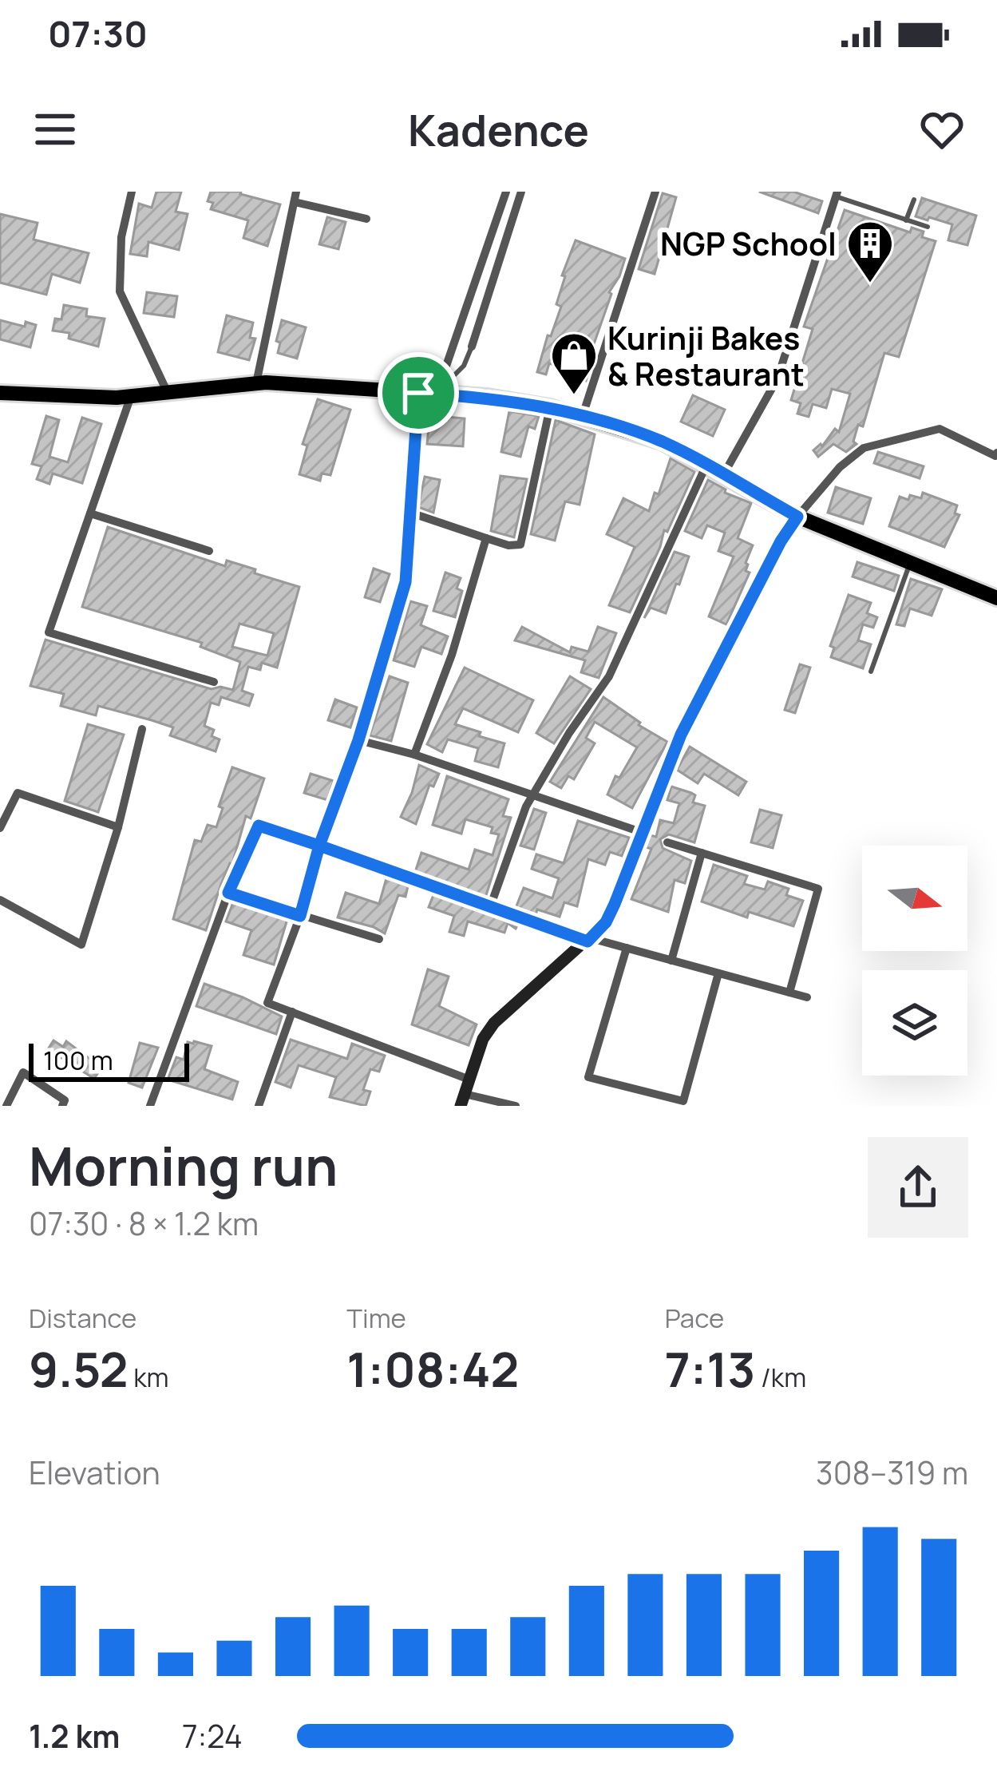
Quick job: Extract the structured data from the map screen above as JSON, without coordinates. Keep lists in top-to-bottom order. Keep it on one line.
{"places":{"building":["NGP School"],"shop":["Kurinji Bakes & Restaurant"]},"scale_bar":"100 m","north":"right","page":{"status":"07:30","header":"Kadence","scale":"100 m","heading":["Morning run","07:30 · 8 × 1.2 km"],"stats":[["Distance","9.52 km"],["Time","1:08:42"],["Pace","7:13 /km"]],"chart":["Elevation","308–319 m"],"list":[{"name":"1.2 km","note":"7:24"}]}}
